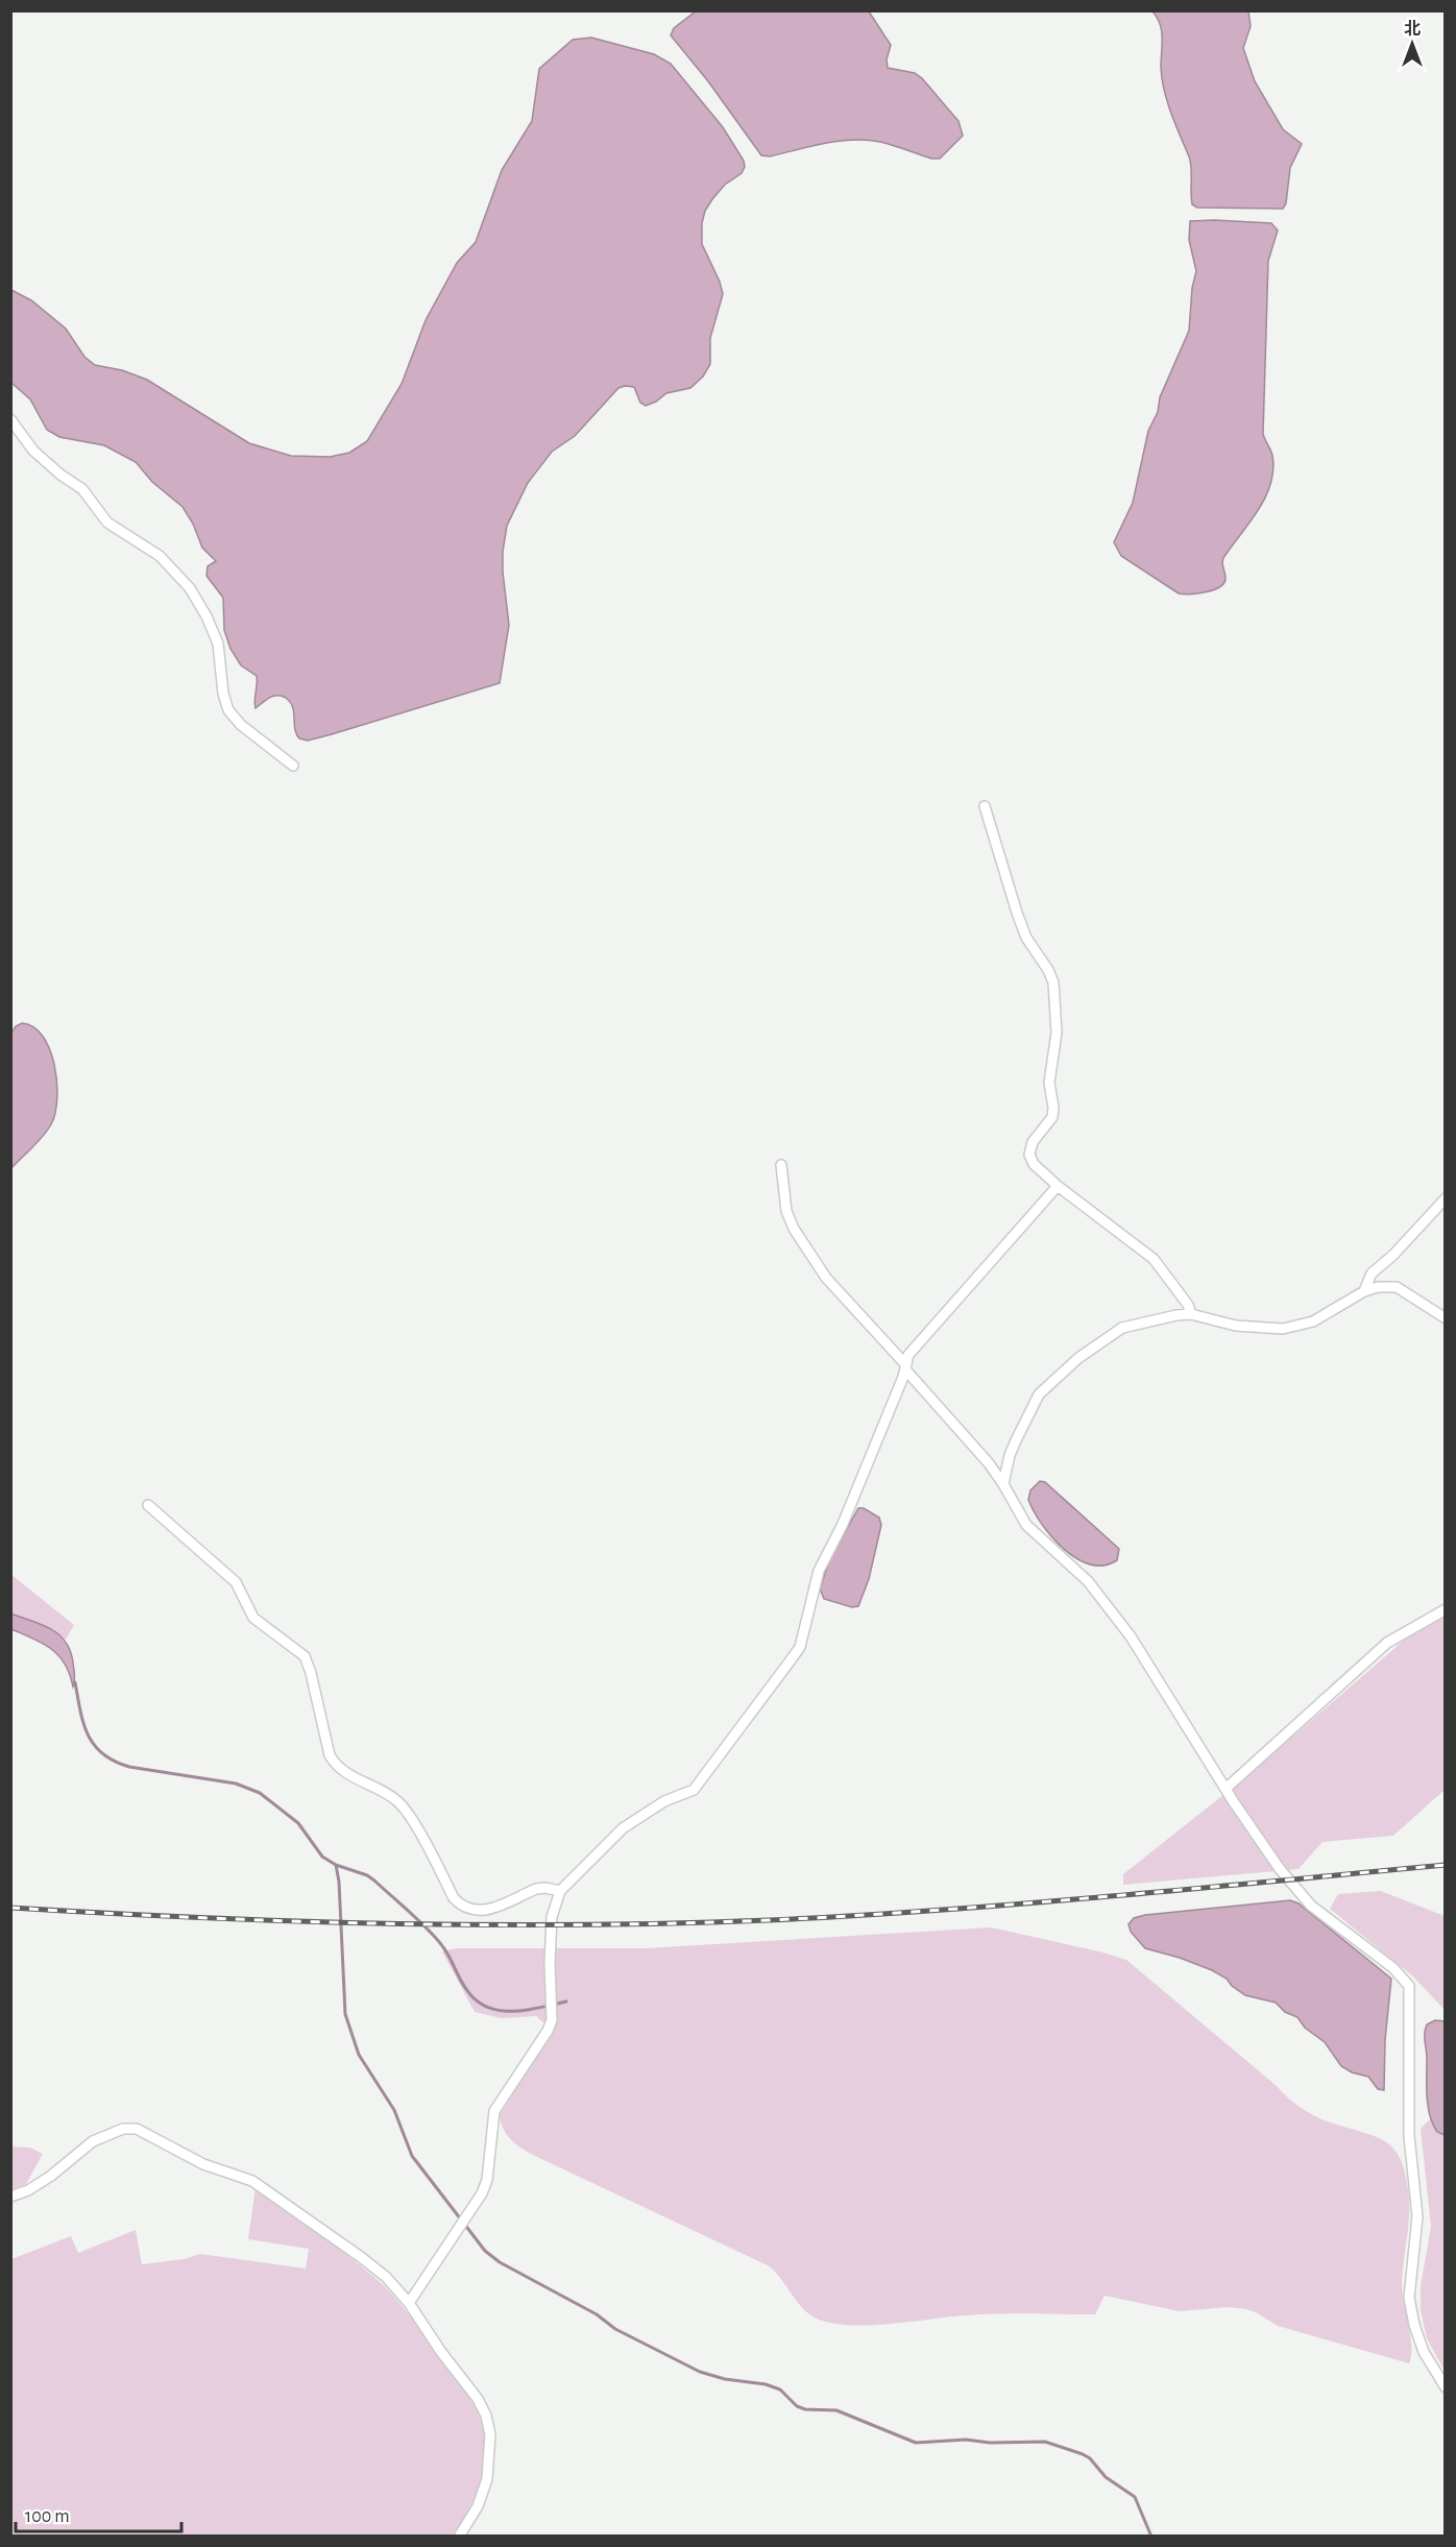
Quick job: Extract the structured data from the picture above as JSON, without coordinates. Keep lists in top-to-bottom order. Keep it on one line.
{"scale_bar":"100 m","north":"top"}
